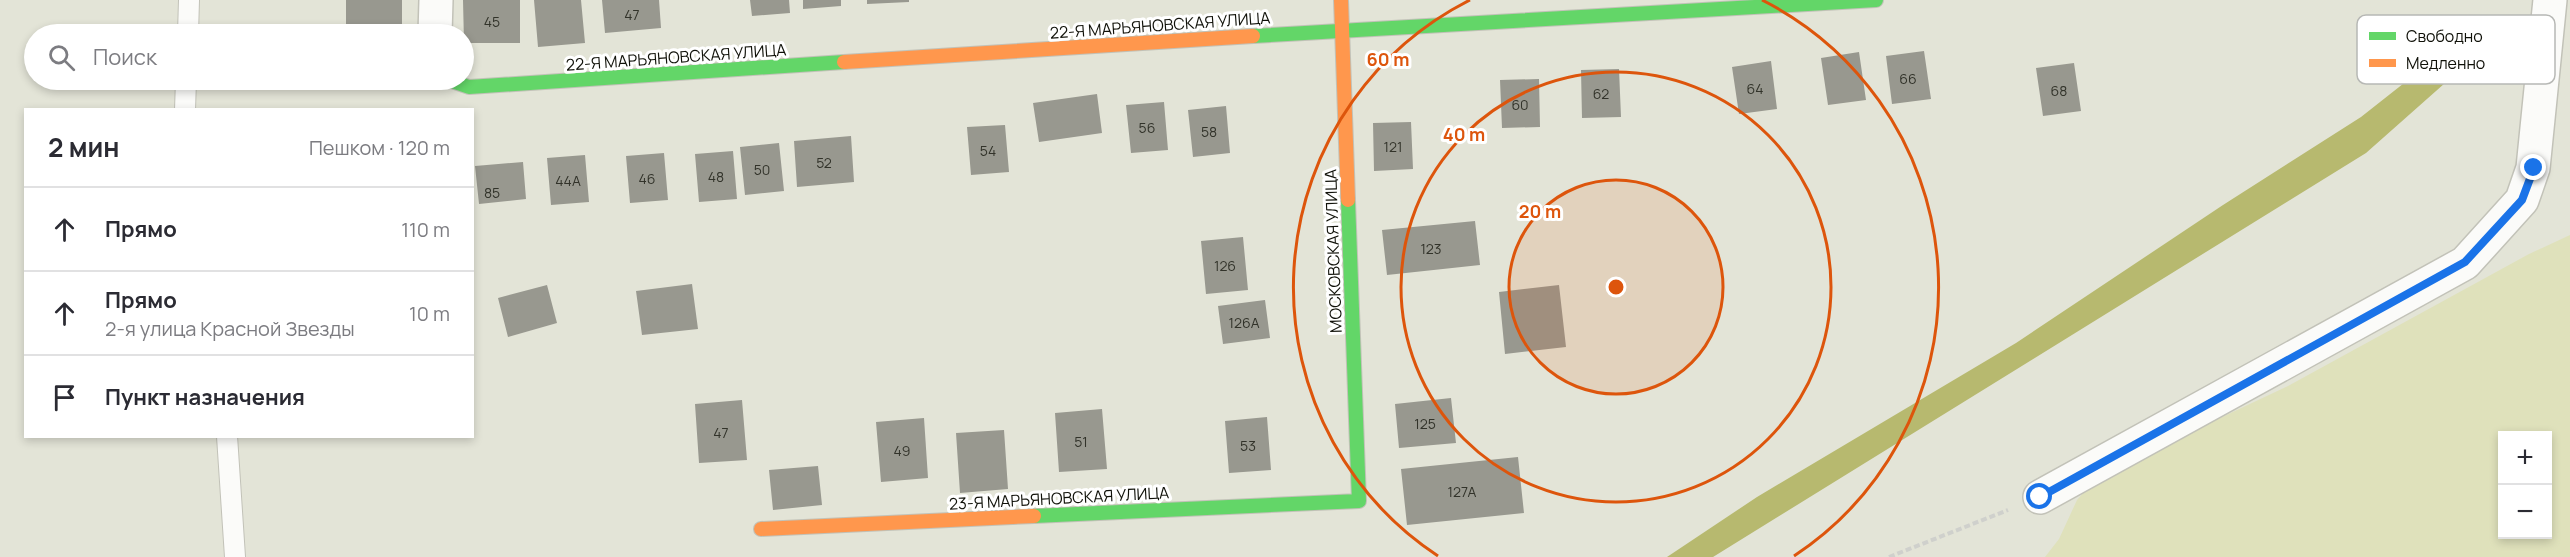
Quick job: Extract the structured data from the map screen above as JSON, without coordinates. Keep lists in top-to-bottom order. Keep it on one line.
{"streets":{"street":["22-Я МАРЬЯНОВСКАЯ УЛИЦА","МОСКОВСКАЯ УЛИЦА","23-Я МАРЬЯНОВСКАЯ УЛИЦА"]},"crossings":[["22-Я МАРЬЯНОВСКАЯ УЛИЦА","МОСКОВСКАЯ УЛИЦА"],["МОСКОВСКАЯ УЛИЦА","23-Я МАРЬЯНОВСКАЯ УЛИЦА"]],"house_numbers":["47","45","66","64","68","62","60","56","58","121","54","52","50","48","46","44А","85","123","126","126А","125","47","51","53","49","127А"],"legend":["Свободно","Медленно"],"page":{"search":"Поиск","heading":["2 мин","Пешком · 120 m"],"list":[["Прямо","110 m"],["Прямо","2-я улица Красной Звезды","10 m"],"Пункт назначения"],"map_buttons":["+","−"]},"rings":["60 m","40 m","20 m"]}
